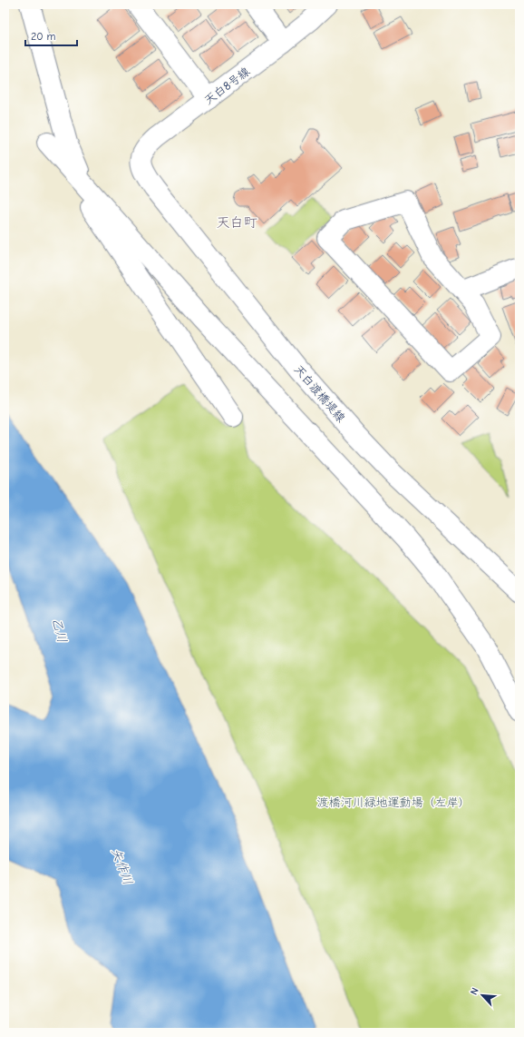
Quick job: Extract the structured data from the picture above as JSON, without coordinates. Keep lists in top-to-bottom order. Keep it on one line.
{"streets":{"street":["天白8号線","天白渡橋堤線"]},"crossings":[["天白8号線","天白渡橋堤線"]],"districts":["天白町"],"water":["乙川","矢作川"],"parks":["渡橋河川緑地運動場（左岸）"],"scale_bar":"20 m","north":"top left"}
